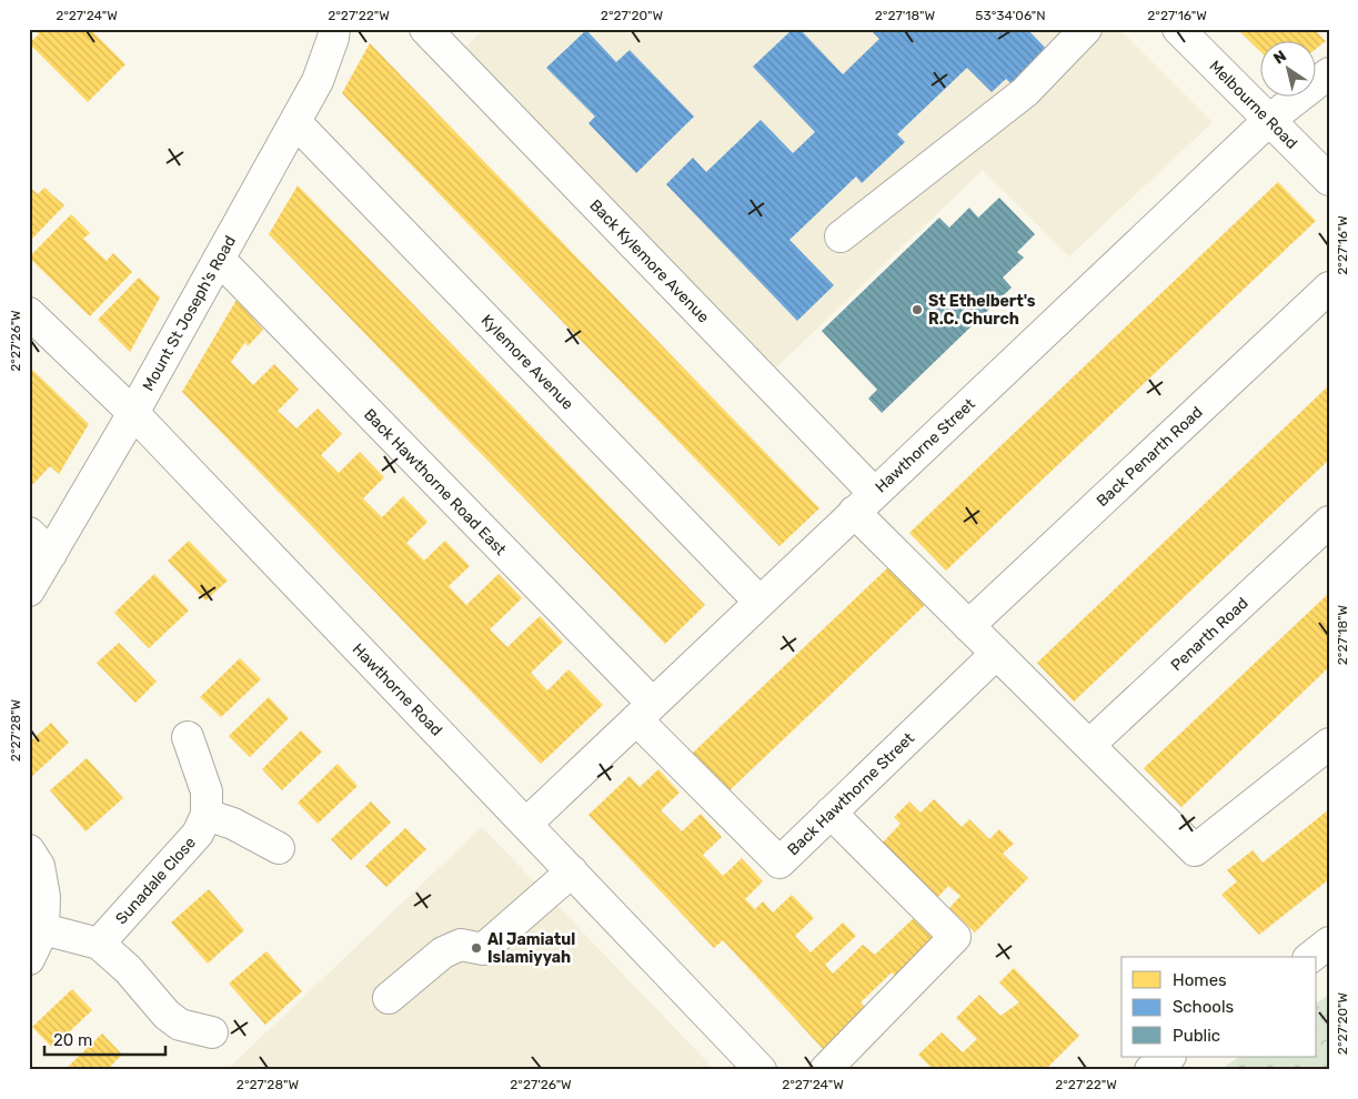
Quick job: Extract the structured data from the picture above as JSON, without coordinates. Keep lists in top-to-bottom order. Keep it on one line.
{"streets":{"street":["Melbourne Road","Back Kylemore Avenue","Mount St Joseph's Road","Kylemore Avenue","Hawthorne Street","Back Penarth Road","Back Hawthorne Road East","Penarth Road","Hawthorne Road","Back Hawthorne Street","Sunadale Close"]},"crossings":[["Melbourne Road","Hawthorne Street"],["Back Kylemore Avenue","Hawthorne Street"],["Back Kylemore Avenue","Back Penarth Road"],["Back Kylemore Avenue","Penarth Road"],["Back Kylemore Avenue","Back Hawthorne Street"],["Mount St Joseph's Road","Kylemore Avenue"],["Mount St Joseph's Road","Back Hawthorne Road East"],["Mount St Joseph's Road","Hawthorne Road"],["Kylemore Avenue","Hawthorne Street"],["Hawthorne Street","Back Hawthorne Road East"],["Hawthorne Street","Hawthorne Road"],["Hawthorne Street","Back Hawthorne Street"],["Back Hawthorne Road East","Back Hawthorne Street"]],"places":["St Ethelbert's R.C. Church","Al Jamiatul Islamiyyah"],"legend":["Homes","Schools","Public"],"scale_bar":"20 m","north":"top left","coordinates":["2°27'24\"W","2°27'22\"W","2°27'20\"W","2°27'18\"W","53°34'06\"N","2°27'16\"W","2°27'26\"W","2°27'28\"W"]}
